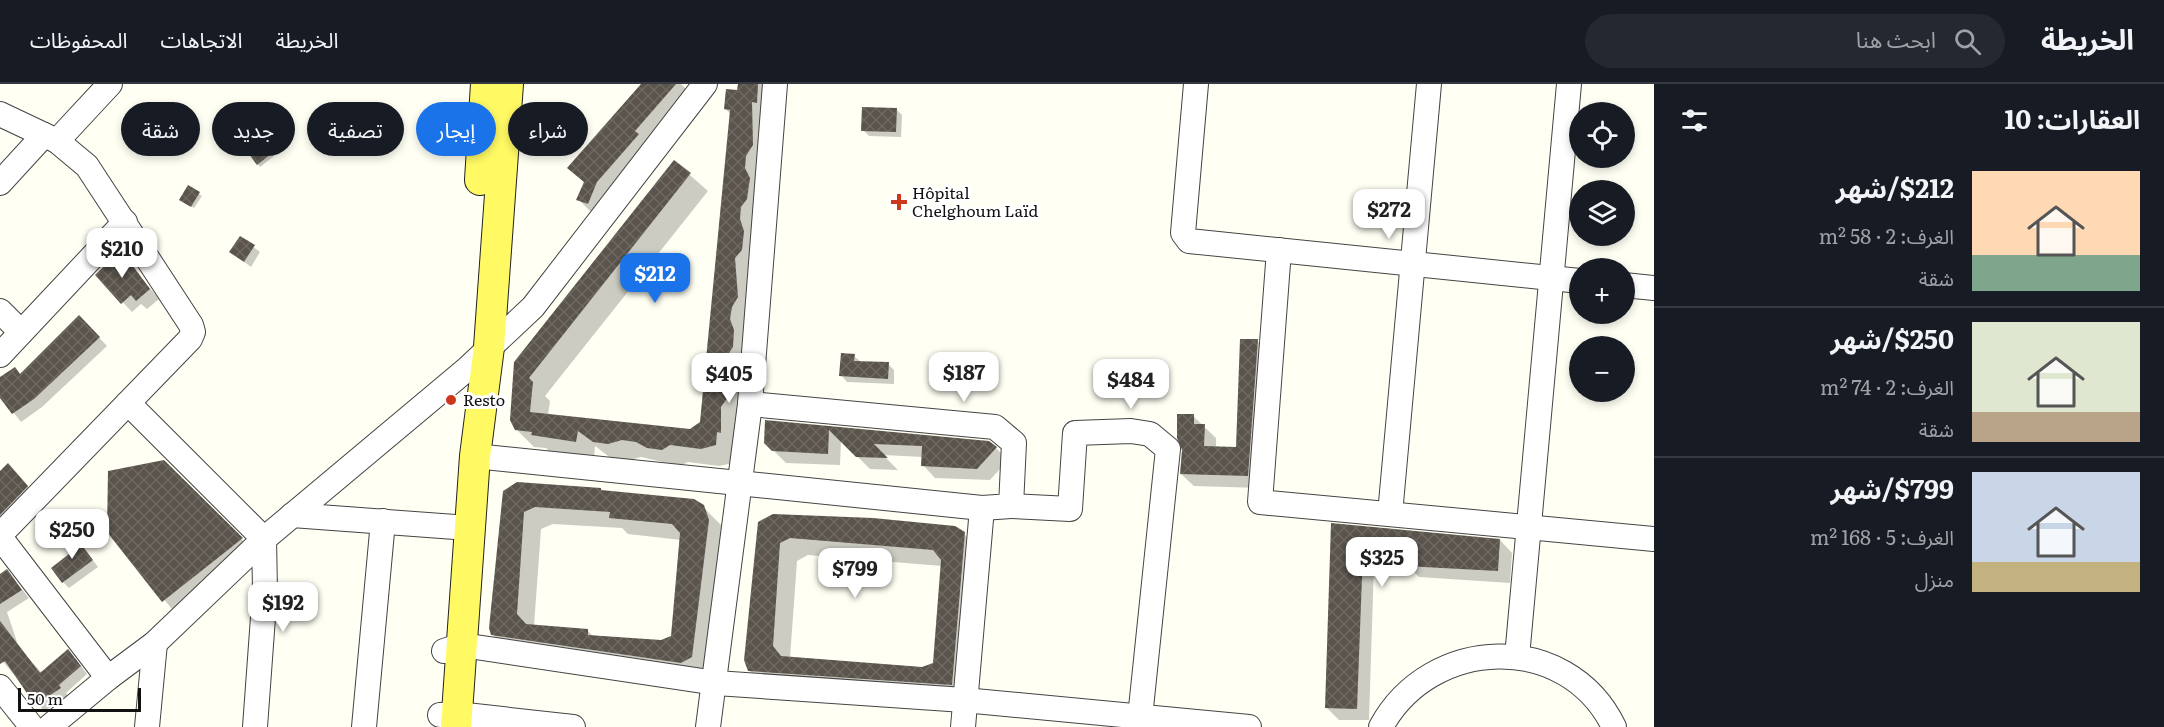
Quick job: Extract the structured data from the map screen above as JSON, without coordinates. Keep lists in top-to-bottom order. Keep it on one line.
{"places":{"health":["Hôpital Chelghoum Laïd"],"other":["Resto"]},"scale_bar":"50 m","page":{"header":"الخريطة","search":"ابحث هنا","nav":["الخريطة","الاتجاهات","المحفوظات"],"heading":"العقارات: 10","map_buttons":["+","−"],"chip":["شراء","إيجار","تصفية","جديد","شقة"],"list":[{"name":"$212/شهر","note":"الغرف: 2 · 58 m² · شقة"},{"name":"$250/شهر","note":"الغرف: 2 · 74 m² · شقة"},{"name":"$799/شهر","note":"الغرف: 5 · 168 m² · منزل"}],"price":["$272","$210","$212","$187","$405","$484","$250","$325","$799","$192"],"scale":"50 m"}}
